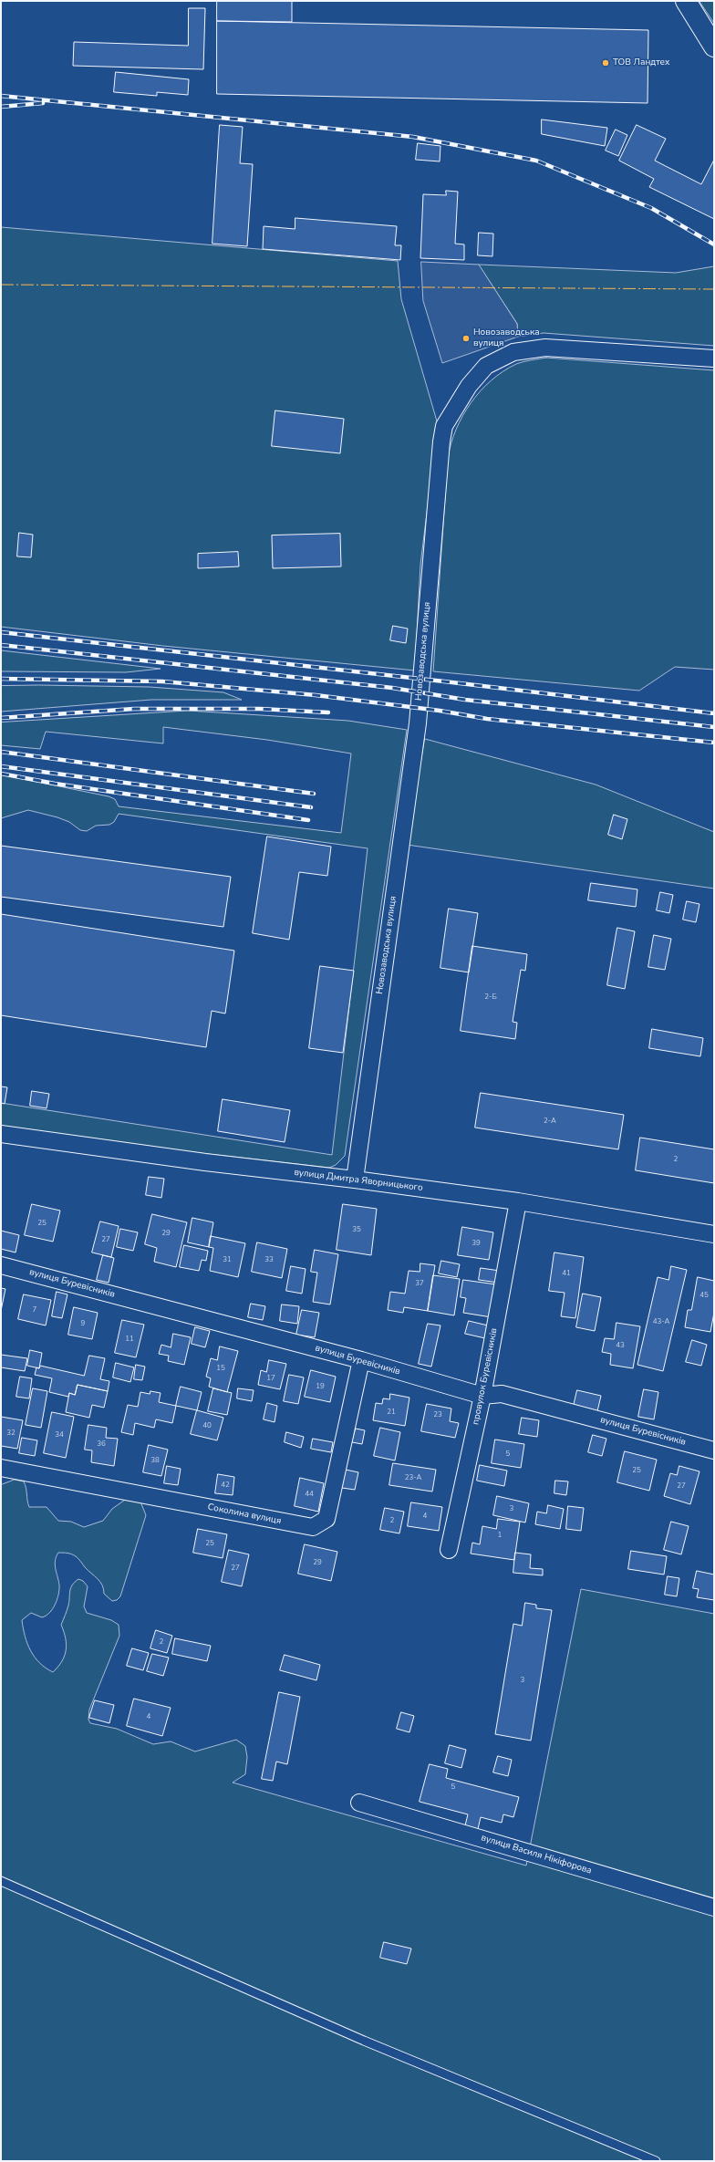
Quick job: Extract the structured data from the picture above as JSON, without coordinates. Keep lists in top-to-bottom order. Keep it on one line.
{"streets":{"street":["Новозаводська вулиця","вулиця Дмитра Яворницького","вулиця Буревісників","провулок Буревісників","Соколина вулиця","вулиця Василя Нікіфорова"]},"crossings":[["Новозаводська вулиця","вулиця Дмитра Яворницького"],["вулиця Дмитра Яворницького","провулок Буревісників"],["вулиця Буревісників","провулок Буревісників"],["вулиця Буревісників","Соколина вулиця"]],"places":["ТОВ Ландтех","Новозаводська вулиця"],"house_numbers":["2-Б","2-А","2","25","35","29","27","39","31","33","41","37","45","7","43-А","9","11","43","15","17","19","21","23","40","32","34","36","5","38","25","23-А","42","27","44","3","4","2","1","25","29","27","2","3","4","5"]}
